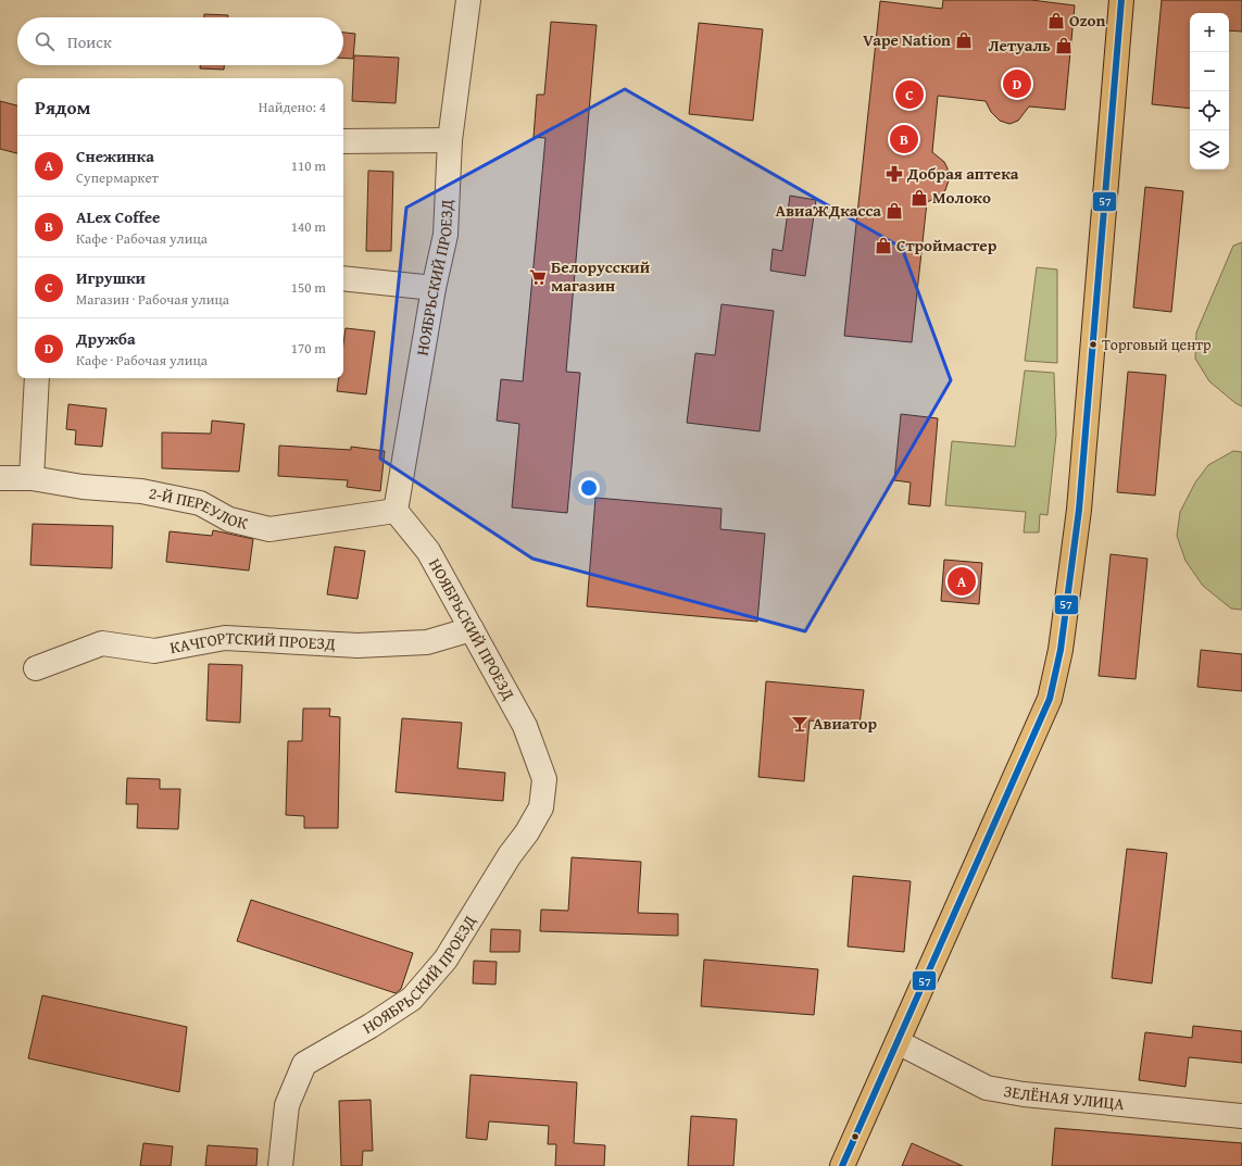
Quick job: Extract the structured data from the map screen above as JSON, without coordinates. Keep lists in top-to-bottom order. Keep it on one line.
{"streets":{"street":["НОЯБРЬСКИЙ ПРОЕЗД","2-Й ПЕРЕУЛОК","КАЧГОРТСКИЙ ПРОЕЗД","ЗЕЛЁНАЯ УЛИЦА"]},"crossings":[["НОЯБРЬСКИЙ ПРОЕЗД","2-Й ПЕРЕУЛОК"],["НОЯБРЬСКИЙ ПРОЕЗД","КАЧГОРТСКИЙ ПРОЕЗД"]],"places":{"shop":["Ozon","Vape Nation","Летуаль","Молоко","АвиаЖДкасса","Строймастер"],"pharmacy":["Добрая аптека"],"supermarket":["Белорусский магазин"],"other":["Торговый центр"],"bar":["Авиатор"]},"lines":["transit line 57"],"page":{"map_buttons":["+","−"],"search":"Поиск","pins":["D","C","B","A"],"heading":["Рядом","Найдено: 4"],"list":[{"mark":"A","name":"Снежинка","note":"Супермаркет","value":"110 m"},{"mark":"B","name":"ALex Coffee","note":"Кафе · Рабочая улица","value":"140 m"},{"mark":"C","name":"Игрушки","note":"Магазин · Рабочая улица","value":"150 m"},{"mark":"D","name":"Дружба","note":"Кафе · Рабочая улица","value":"170 m"}]}}
